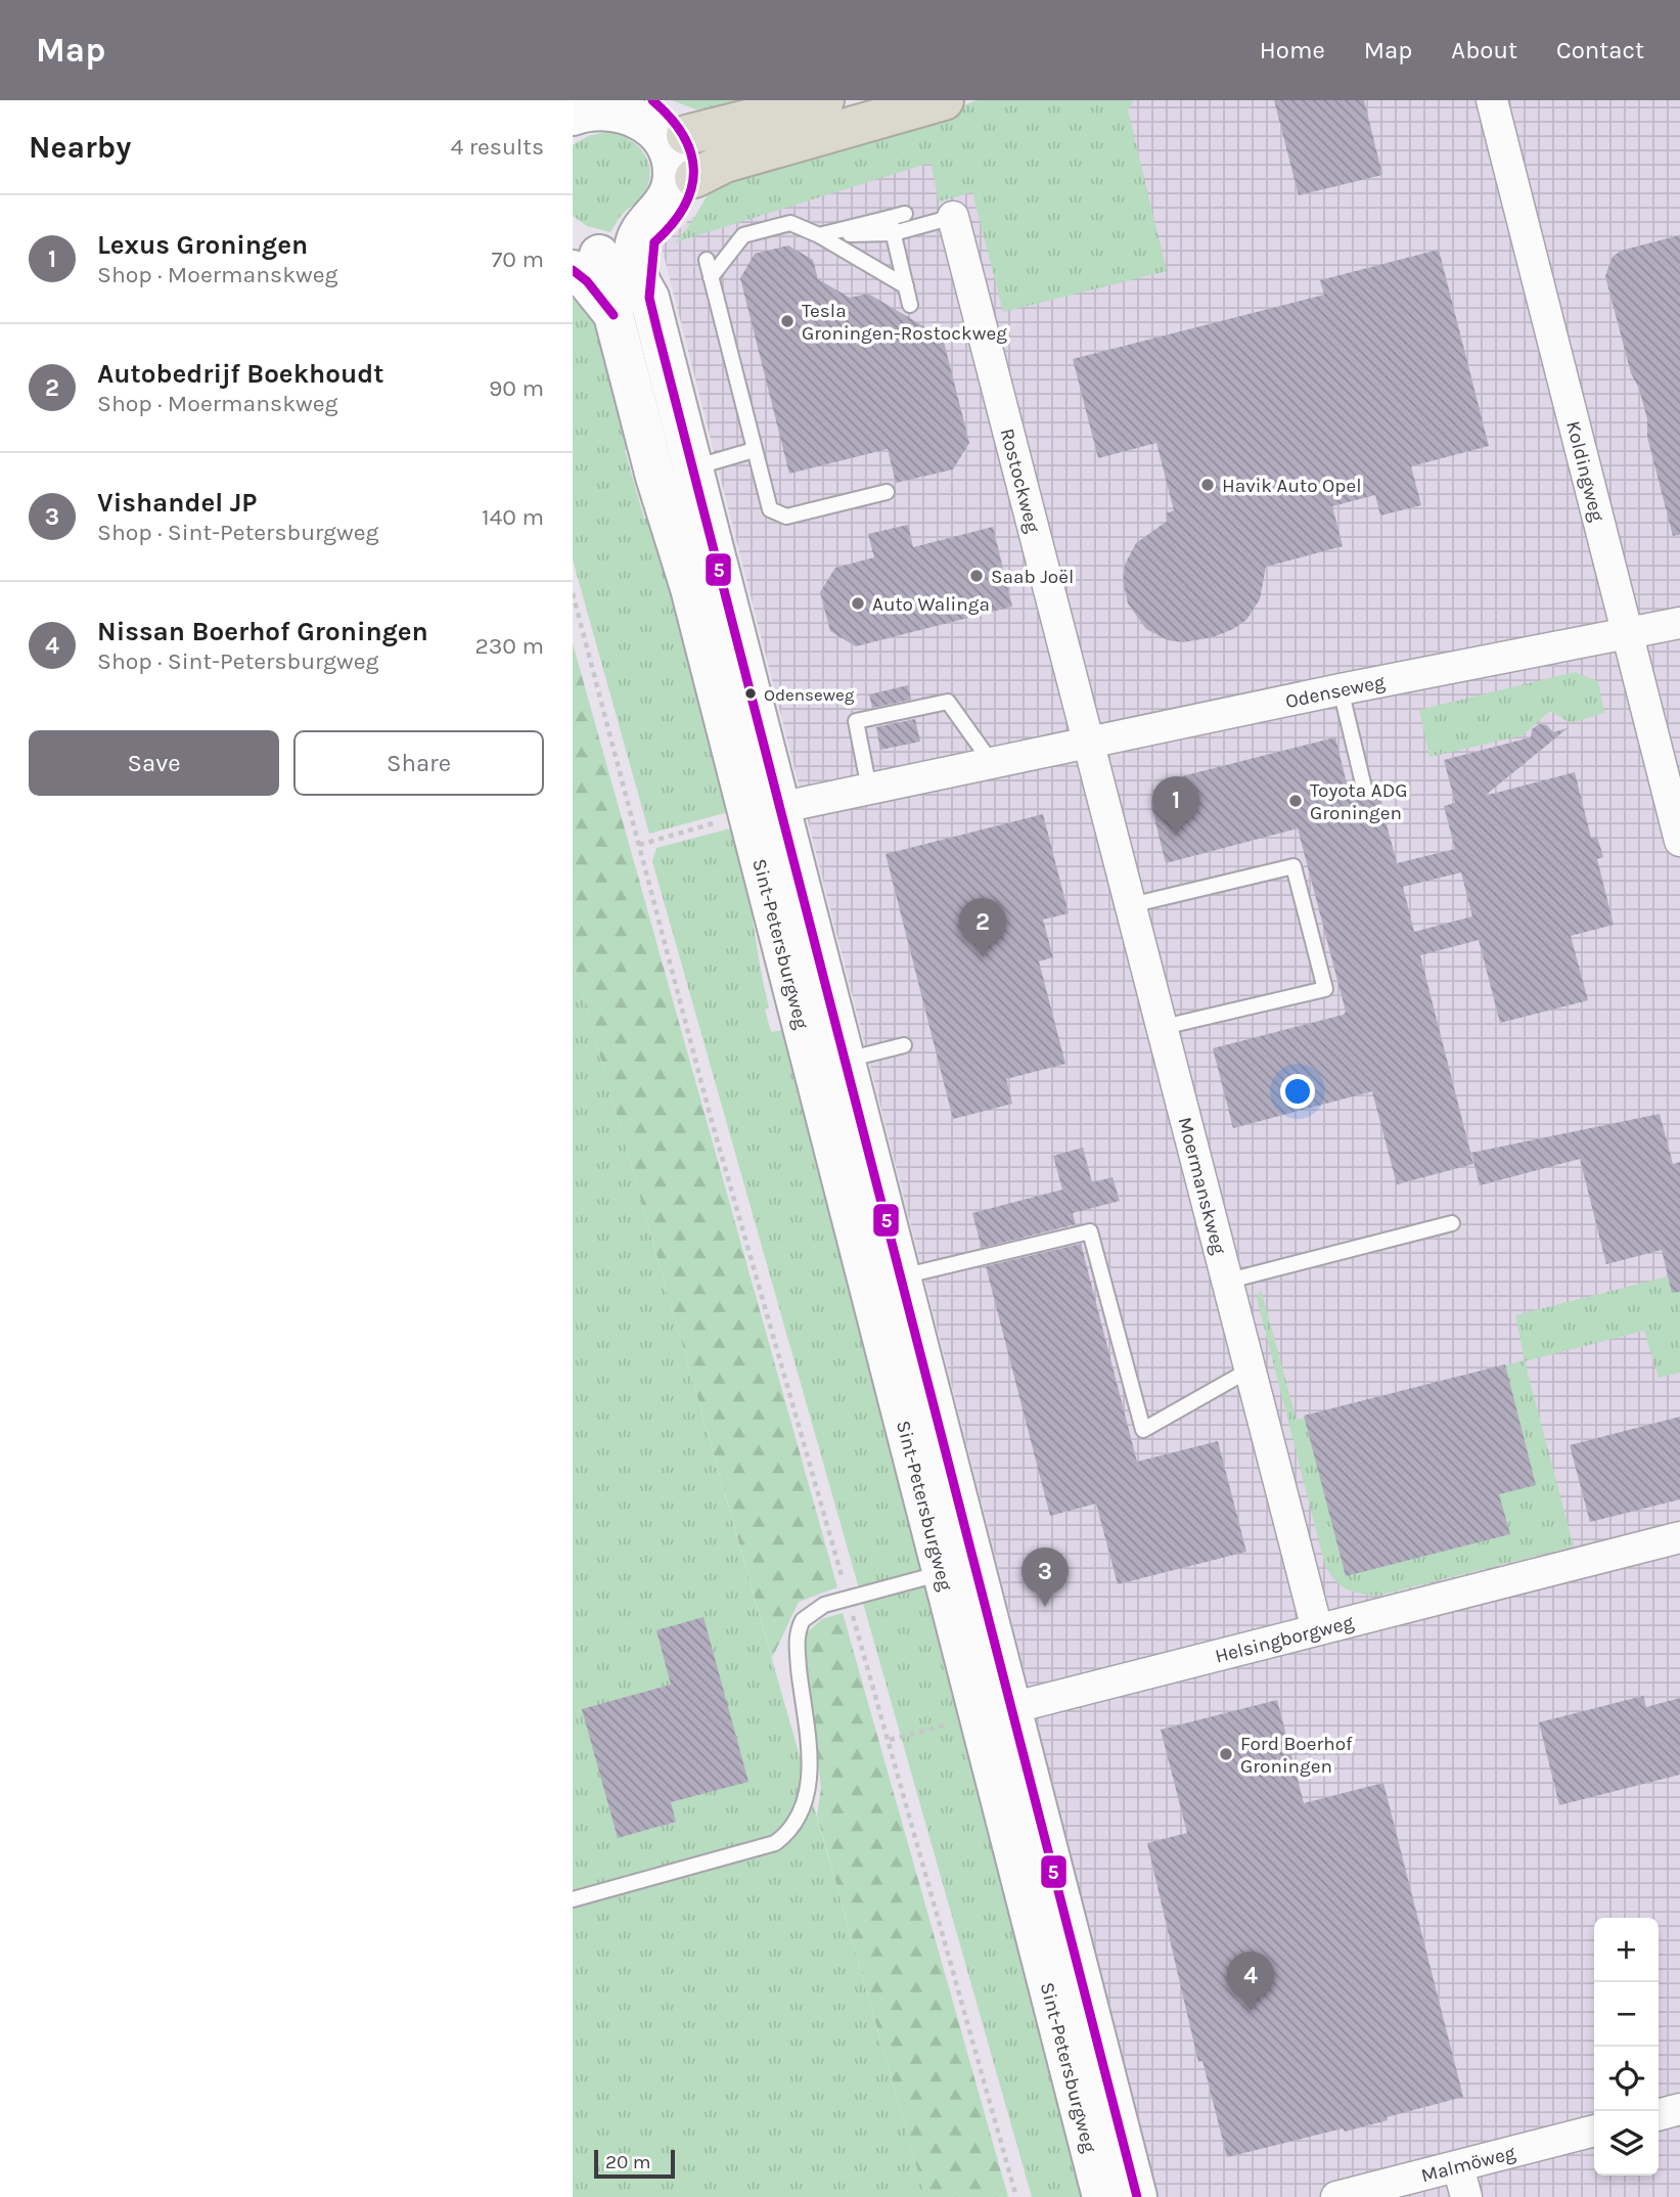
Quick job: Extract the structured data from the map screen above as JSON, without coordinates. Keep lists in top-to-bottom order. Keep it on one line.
{"streets":{"street":["Koldingweg","Rostockweg","Odenseweg","Sint-Petersburgweg","Moermanskweg","Helsingborgweg","Malmöweg"]},"crossings":[["Koldingweg","Odenseweg"],["Rostockweg","Odenseweg"],["Rostockweg","Moermanskweg"],["Odenseweg","Sint-Petersburgweg"],["Odenseweg","Moermanskweg"],["Sint-Petersburgweg","Helsingborgweg"],["Moermanskweg","Helsingborgweg"]],"places":["Tesla Groningen-Rostockweg","Havik Auto Opel","Saab Joël","Auto Walinga","Odenseweg","Toyota ADG Groningen","Ford Boerhof Groningen"],"lines":["transit line 5"],"scale_bar":"20 m","page":{"header":"Map","nav":["Home","Map","About","Contact"],"heading":["Nearby","4 results"],"list":[{"mark":"1","name":"Lexus Groningen","note":"Shop · Moermanskweg","value":"70 m"},{"mark":"2","name":"Autobedrijf Boekhoudt","note":"Shop · Moermanskweg","value":"90 m"},{"mark":"3","name":"Vishandel JP","note":"Shop · Sint-Petersburgweg","value":"140 m"},{"mark":"4","name":"Nissan Boerhof Groningen","note":"Shop · Sint-Petersburgweg","value":"230 m"}],"buttons":["Save","Share"],"pins":["1","2","3","4"],"map_buttons":["+","−"],"scale":"20 m"}}
